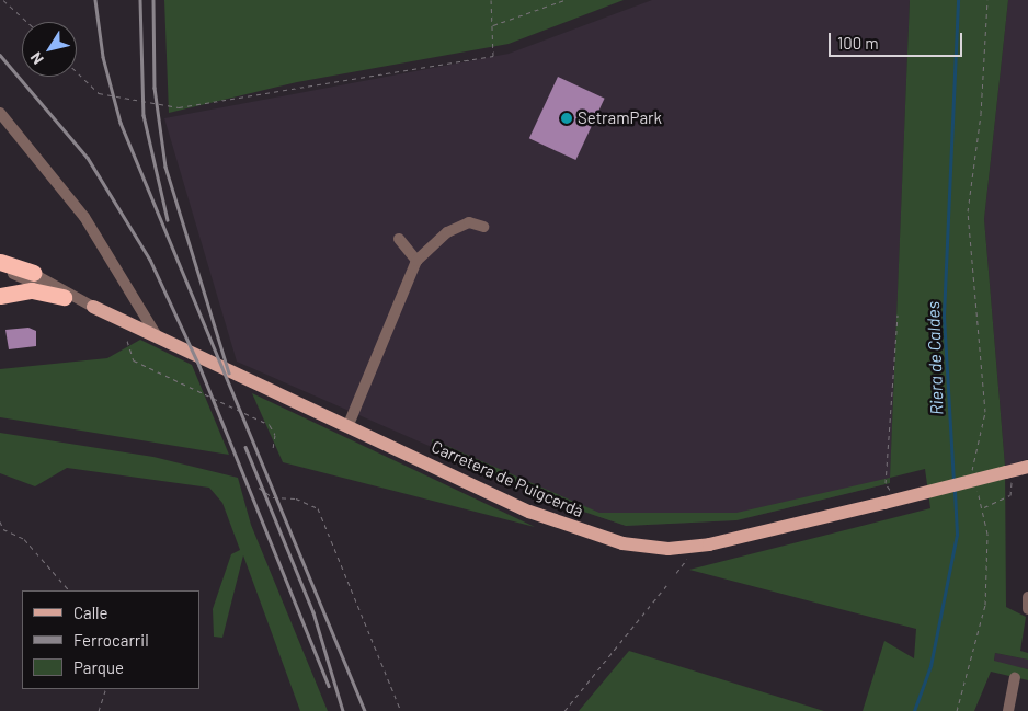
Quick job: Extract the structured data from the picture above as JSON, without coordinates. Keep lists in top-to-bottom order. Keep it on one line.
{"streets":{"main road":["Carretera de Puigcerdà"]},"water":["Riera de Caldes"],"places":["SetramPark"],"legend":["Calle","Ferrocarril","Parque"],"scale_bar":"100 m","north":"bottom left"}
